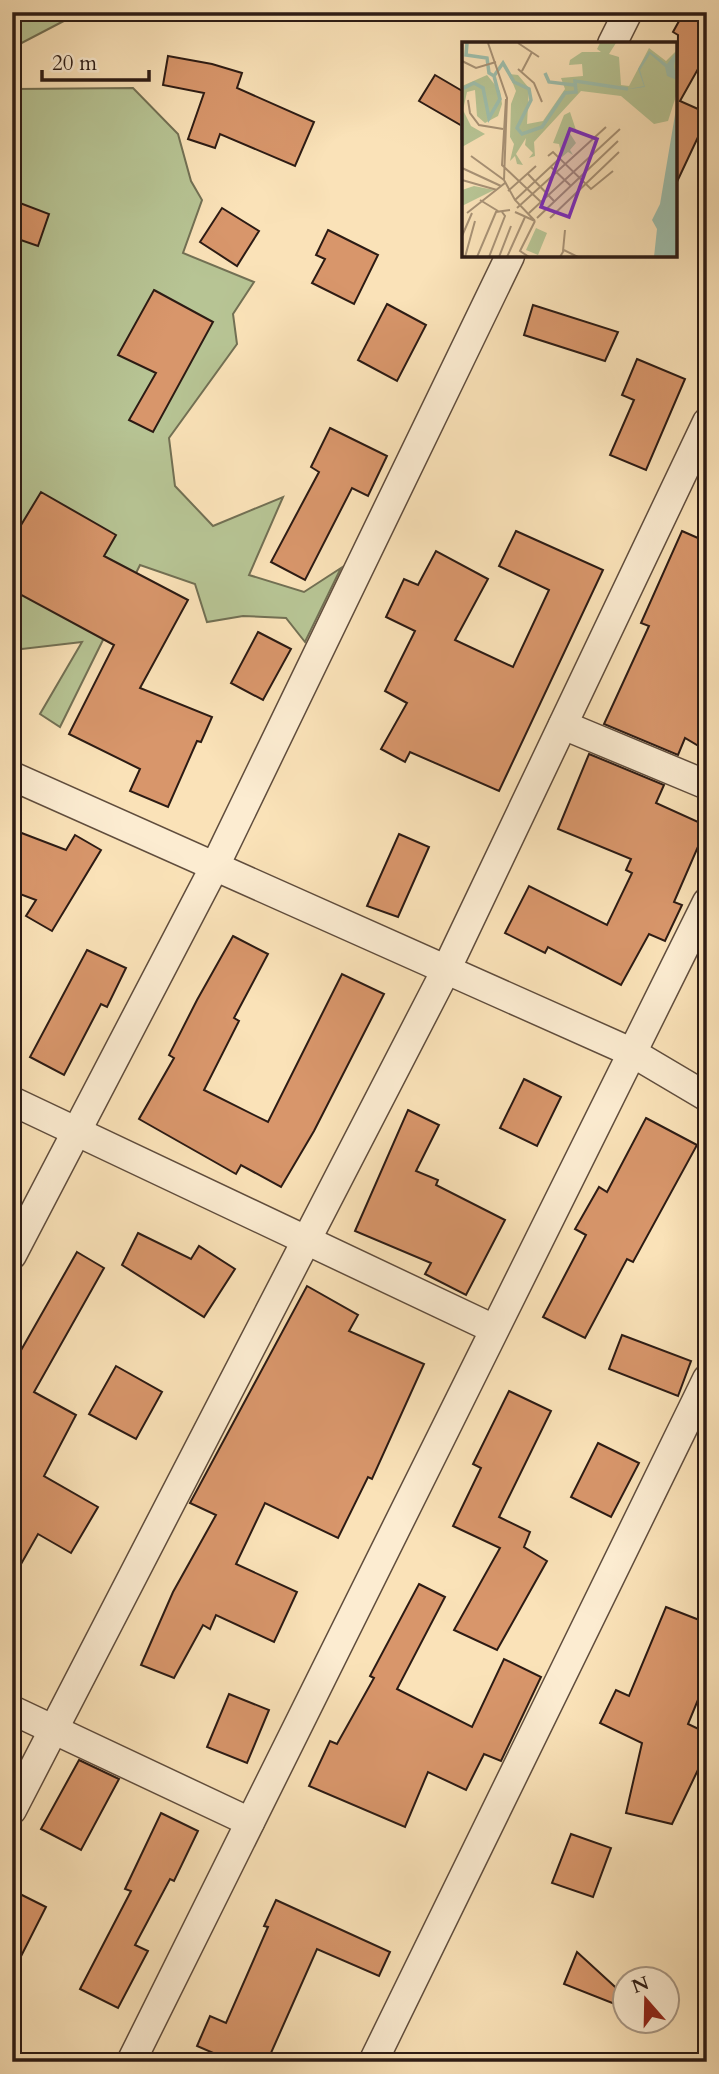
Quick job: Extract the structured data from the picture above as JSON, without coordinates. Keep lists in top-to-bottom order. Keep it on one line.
{"scale_bar":"20 m","north":"top"}
